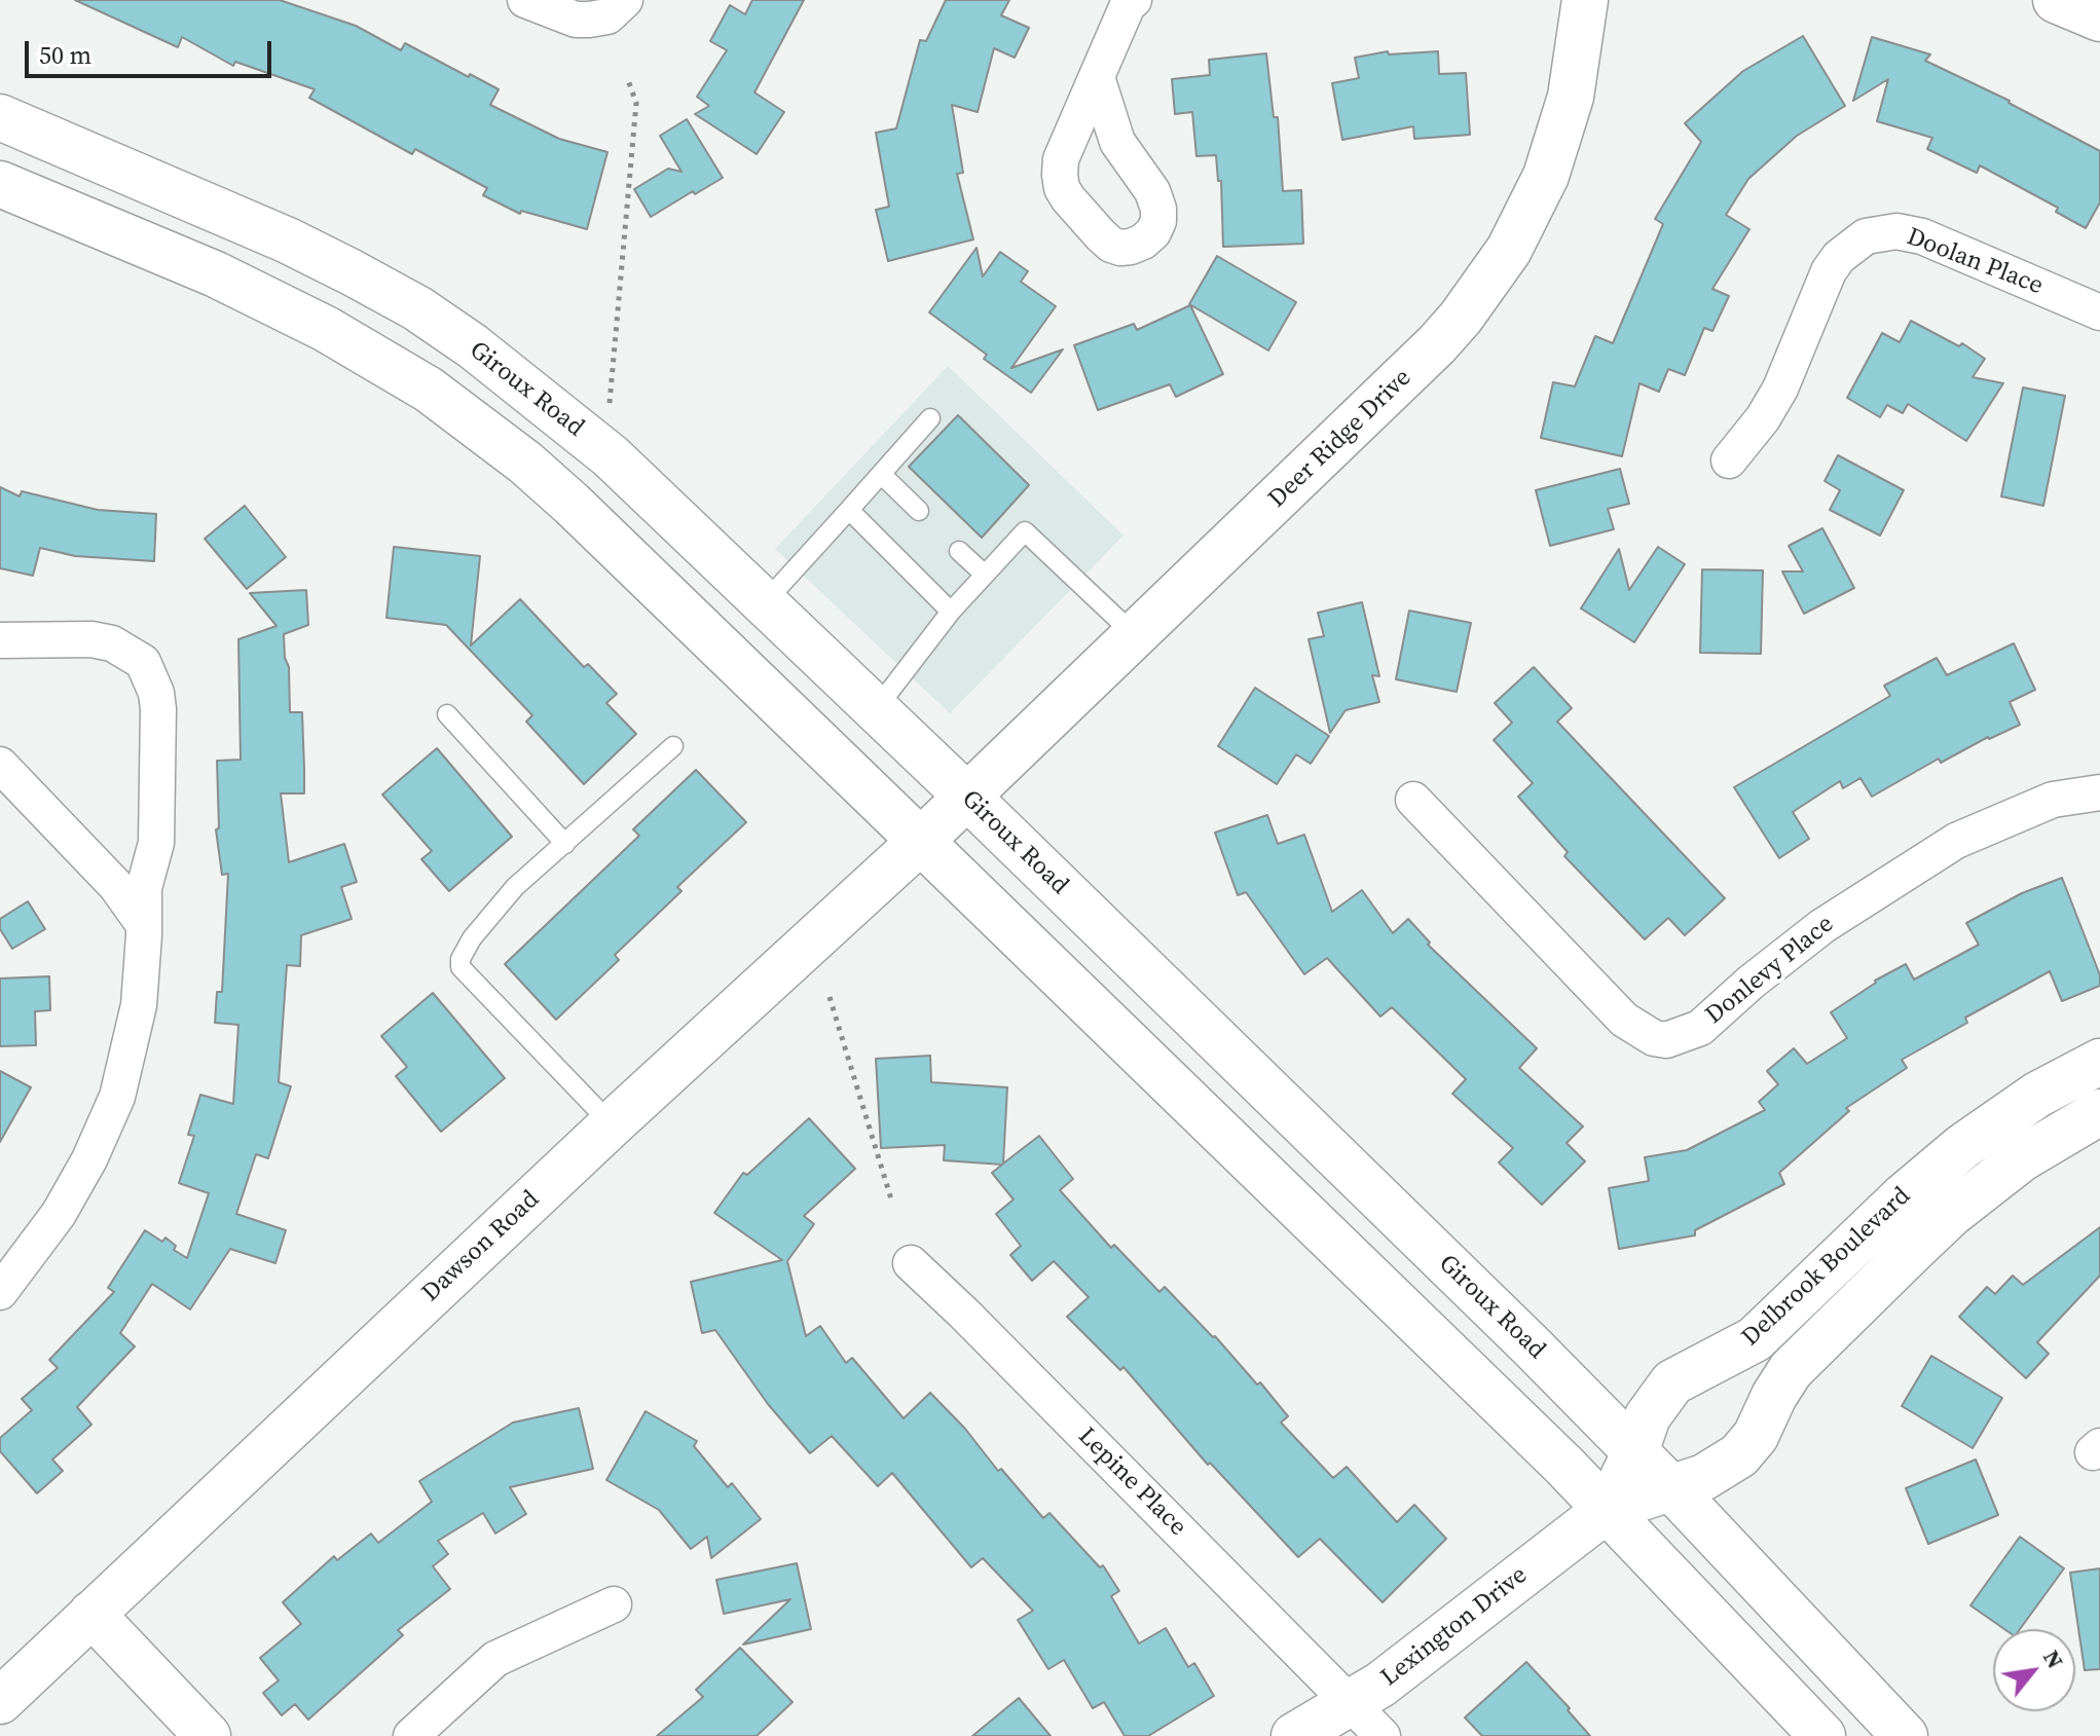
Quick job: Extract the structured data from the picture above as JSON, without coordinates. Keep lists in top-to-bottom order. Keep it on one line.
{"streets":{"main road":["Giroux Road","Deer Ridge Drive","Dawson Road","Delbrook Boulevard","Lexington Drive"],"street":["Doolan Place","Donlevy Place","Lepine Place"]},"crossings":[["Giroux Road","Deer Ridge Drive"],["Giroux Road","Dawson Road"],["Giroux Road","Delbrook Boulevard"],["Deer Ridge Drive","Dawson Road"],["Delbrook Boulevard","Lexington Drive"],["Lepine Place","Lexington Drive"]],"scale_bar":"50 m","north":"top right"}
